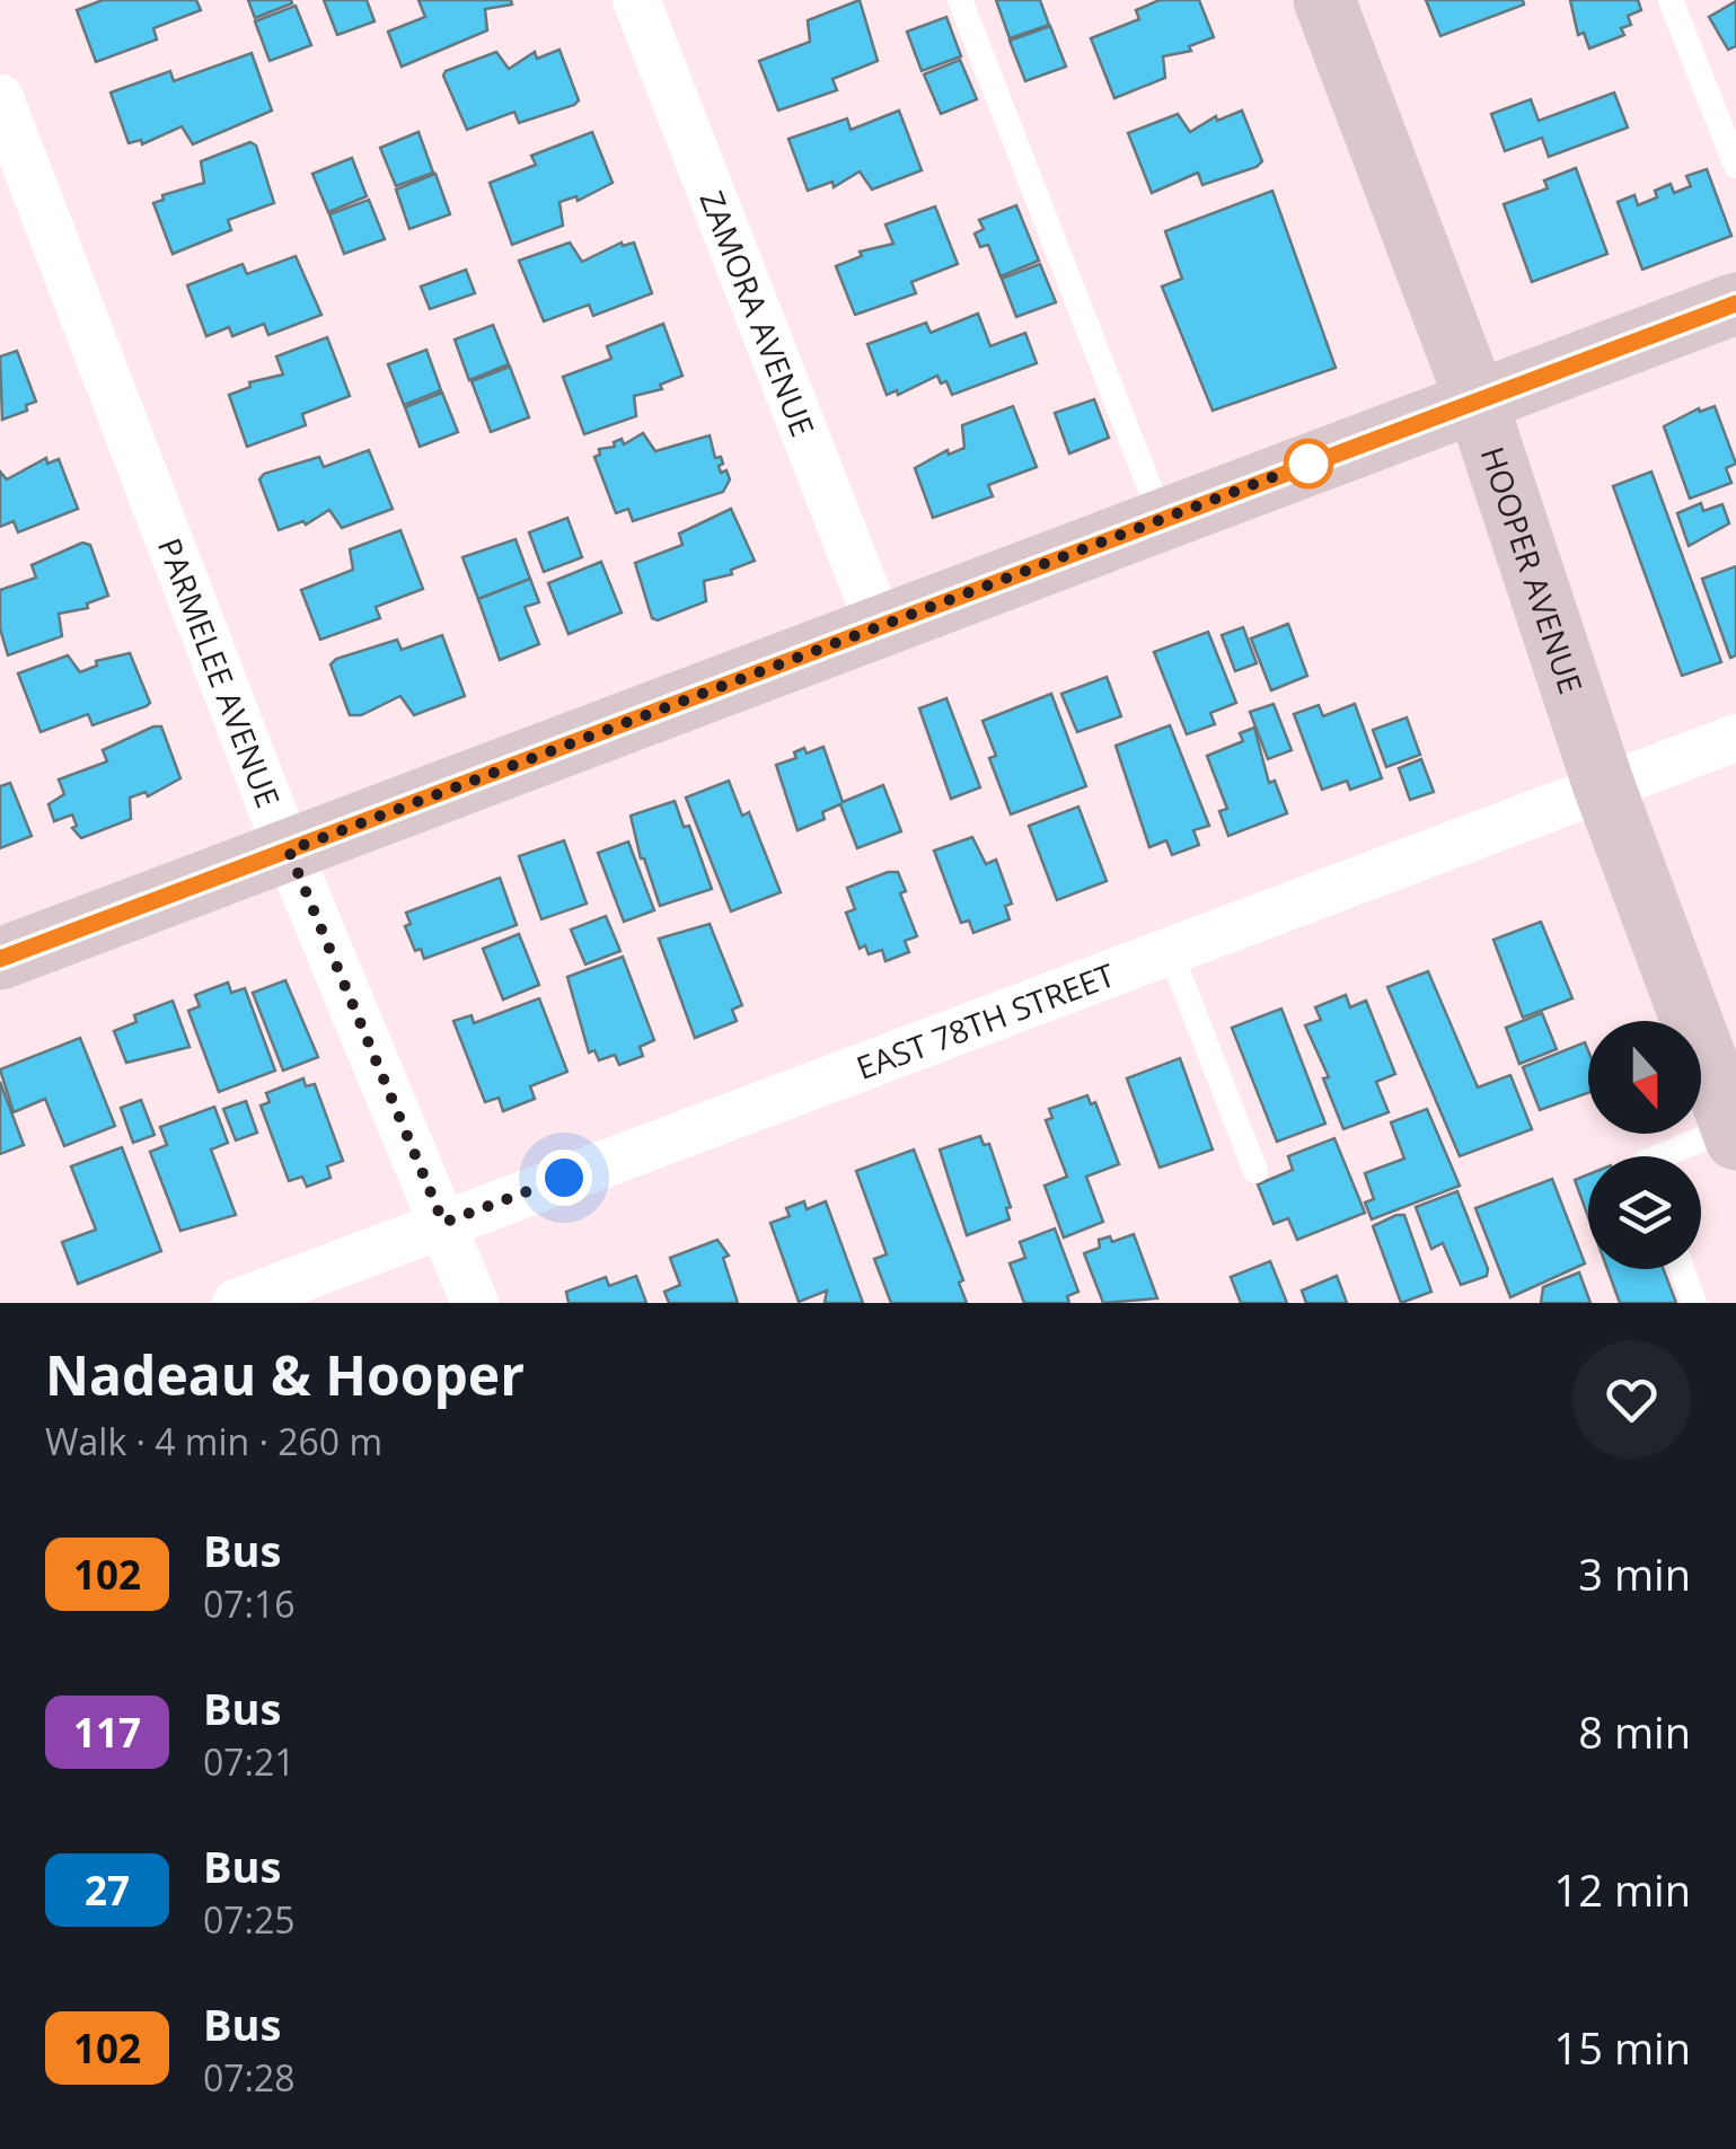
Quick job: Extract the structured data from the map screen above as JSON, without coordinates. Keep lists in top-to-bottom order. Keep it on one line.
{"streets":{"main road":["HOOPER AVENUE"],"street":["ZAMORA AVENUE","PARMELEE AVENUE","EAST 78TH STREET"]},"crossings":[["HOOPER AVENUE","EAST 78TH STREET"],["PARMELEE AVENUE","EAST 78TH STREET"]],"lines":["bus line 102"],"north":"bottom","page":{"heading":["Nadeau & Hooper","Walk · 4 min · 260 m"],"list":[{"mark":"102","name":"Bus","note":"07:16","value":"3 min"},{"mark":"117","name":"Bus","note":"07:21","value":"8 min"},{"mark":"27","name":"Bus","note":"07:25","value":"12 min"},{"mark":"102","name":"Bus","note":"07:28","value":"15 min"}]}}
